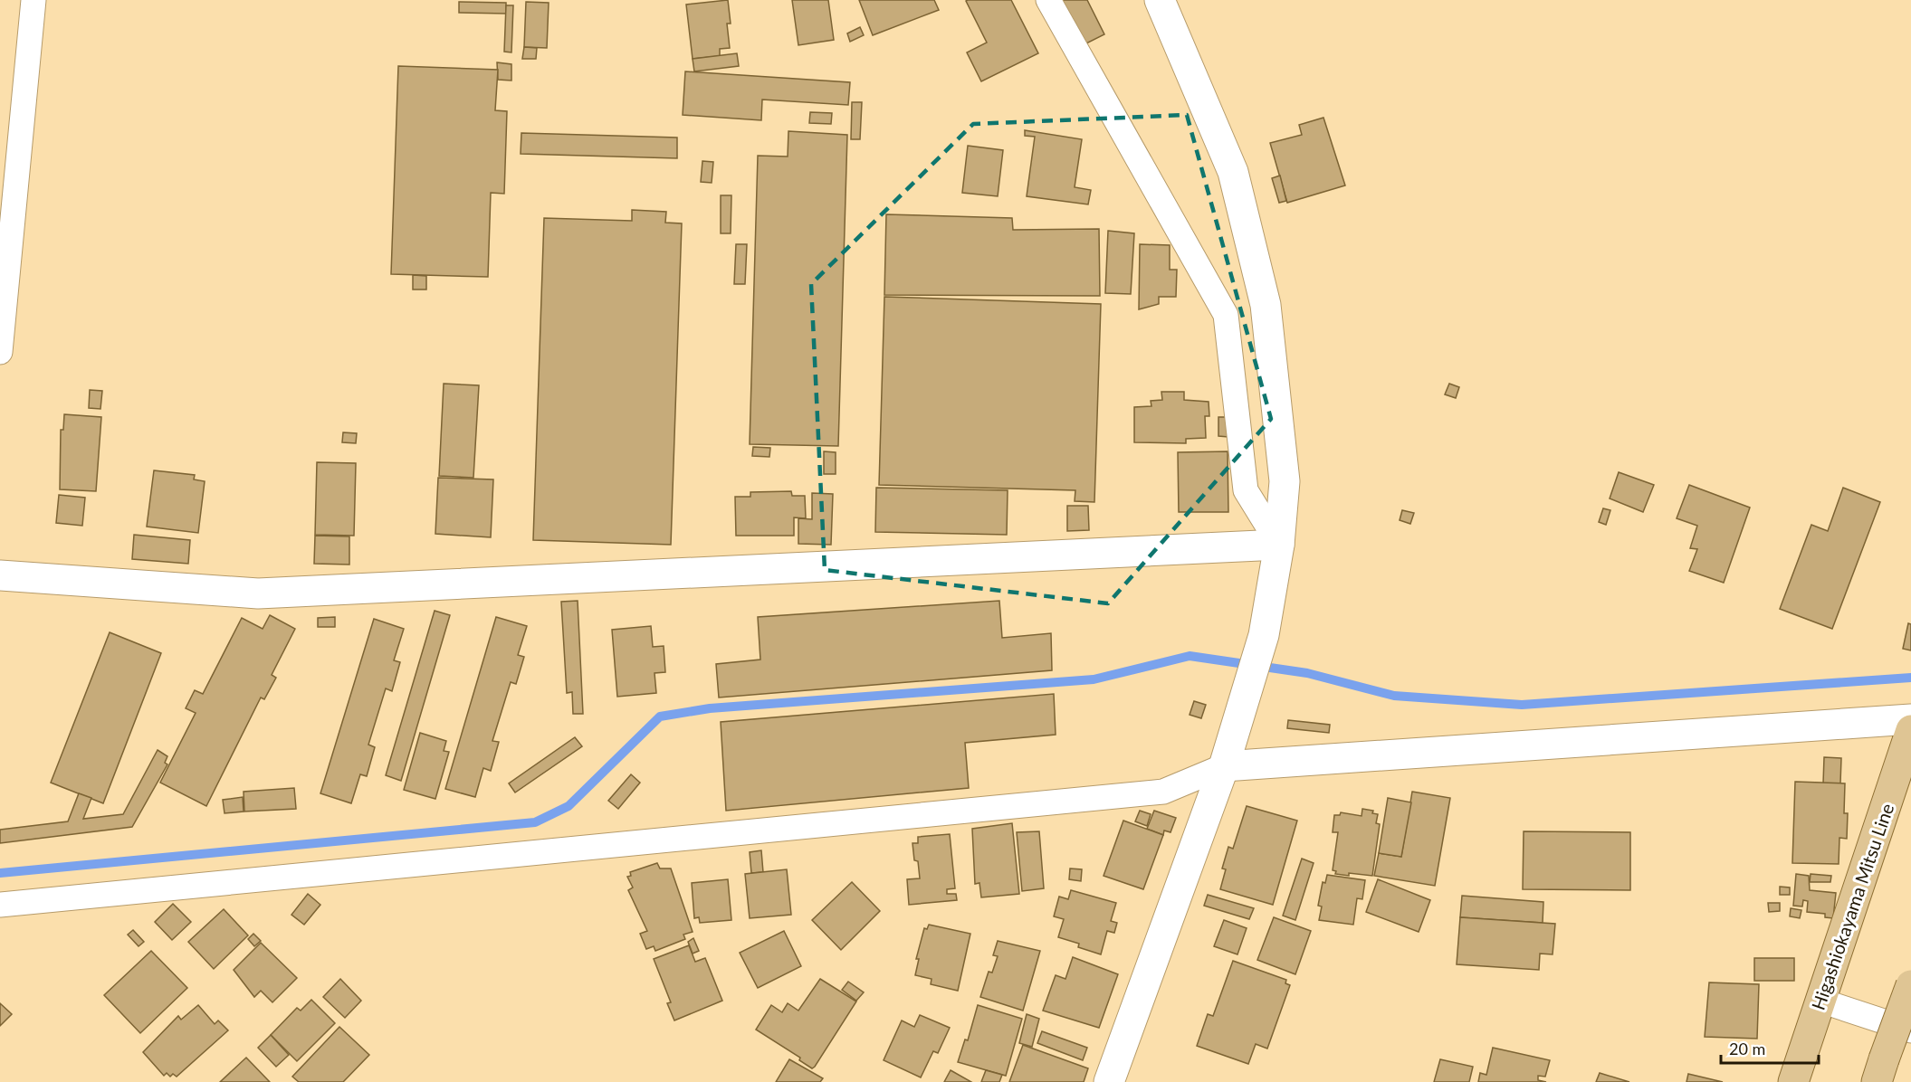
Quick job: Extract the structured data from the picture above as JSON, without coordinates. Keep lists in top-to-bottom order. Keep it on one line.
{"streets":{"main road":["Higashiokayama Mitsu Line"]},"scale_bar":"20 m"}
